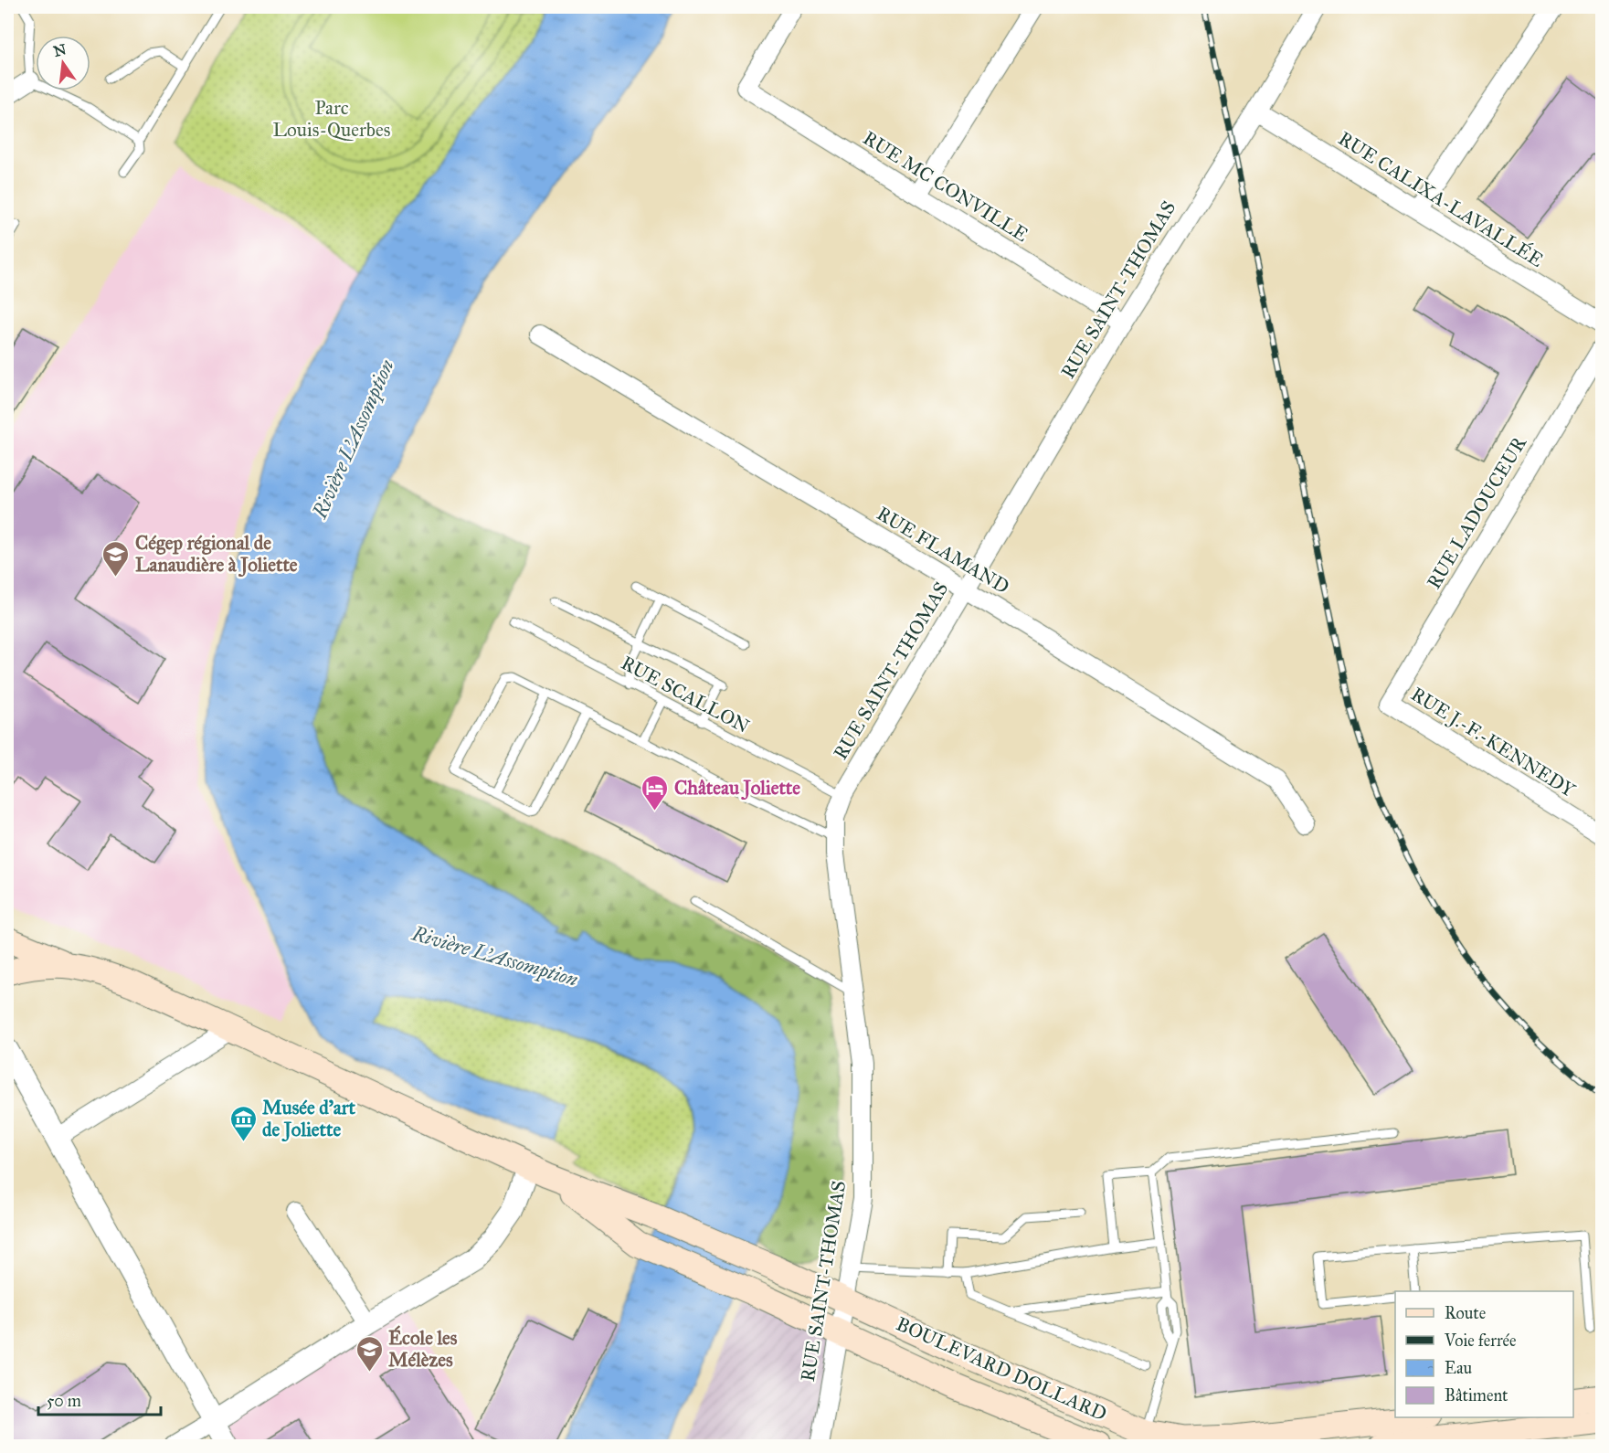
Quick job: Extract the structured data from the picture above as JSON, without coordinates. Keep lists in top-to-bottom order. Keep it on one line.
{"streets":{"main road":["BOULEVARD DOLLARD"],"street":["RUE MC CONVILLE","RUE CALIXA-LAVALLÉE","RUE SAINT-THOMAS","RUE LADOUCEUR","RUE FLAMAND","RUE J.-F.-KENNEDY"],"lane":["RUE SCALLON"]},"crossings":[["RUE MC CONVILLE","RUE SAINT-THOMAS"],["RUE CALIXA-LAVALLÉE","RUE SAINT-THOMAS"],["RUE SAINT-THOMAS","RUE FLAMAND"],["RUE SAINT-THOMAS","RUE SCALLON"],["RUE SAINT-THOMAS","BOULEVARD DOLLARD"],["RUE LADOUCEUR","RUE J.-F.-KENNEDY"]],"water":["Rivière L'Assomption"],"parks":["Parc Louis-Querbes"],"places":{"school or university":["Cégep régional de Lanaudière à Joliette","École les Mélèzes"],"hotel":["Château Joliette"],"museum":["Musée d'art de Joliette"]},"legend":["Route","Voie ferrée","Eau","Bâtiment"],"scale_bar":"50 m","north":"top"}
